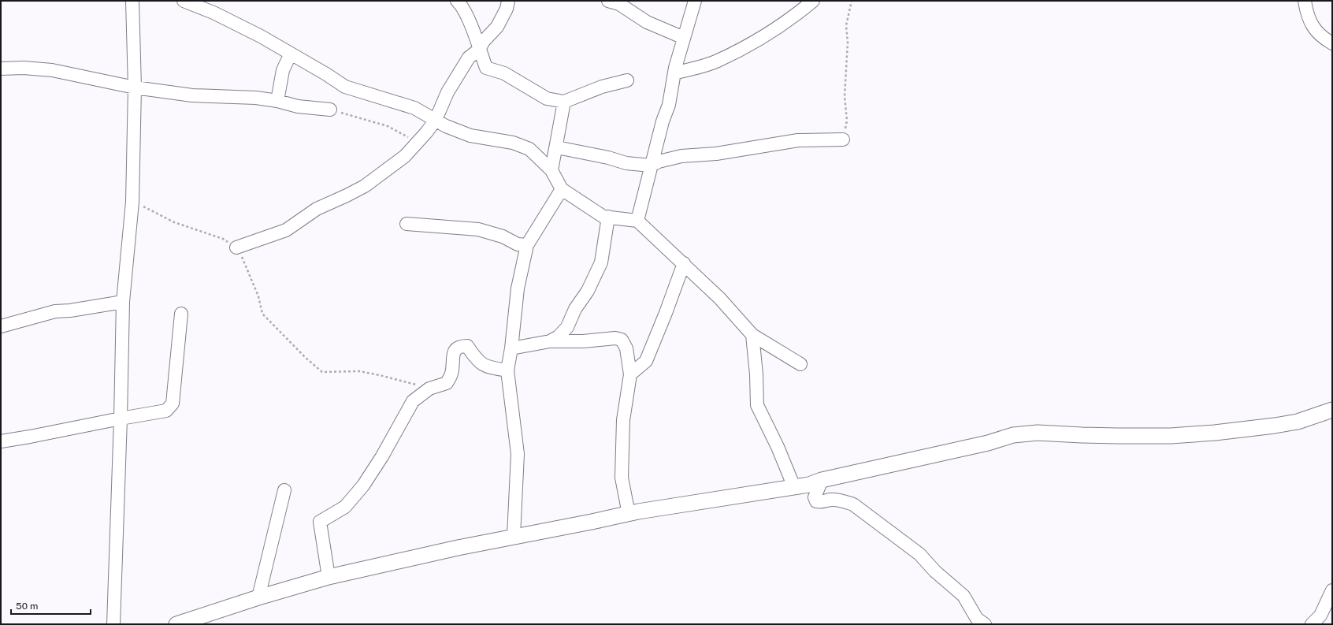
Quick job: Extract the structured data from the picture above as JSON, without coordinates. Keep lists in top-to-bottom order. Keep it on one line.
{"scale_bar":"50 m"}
